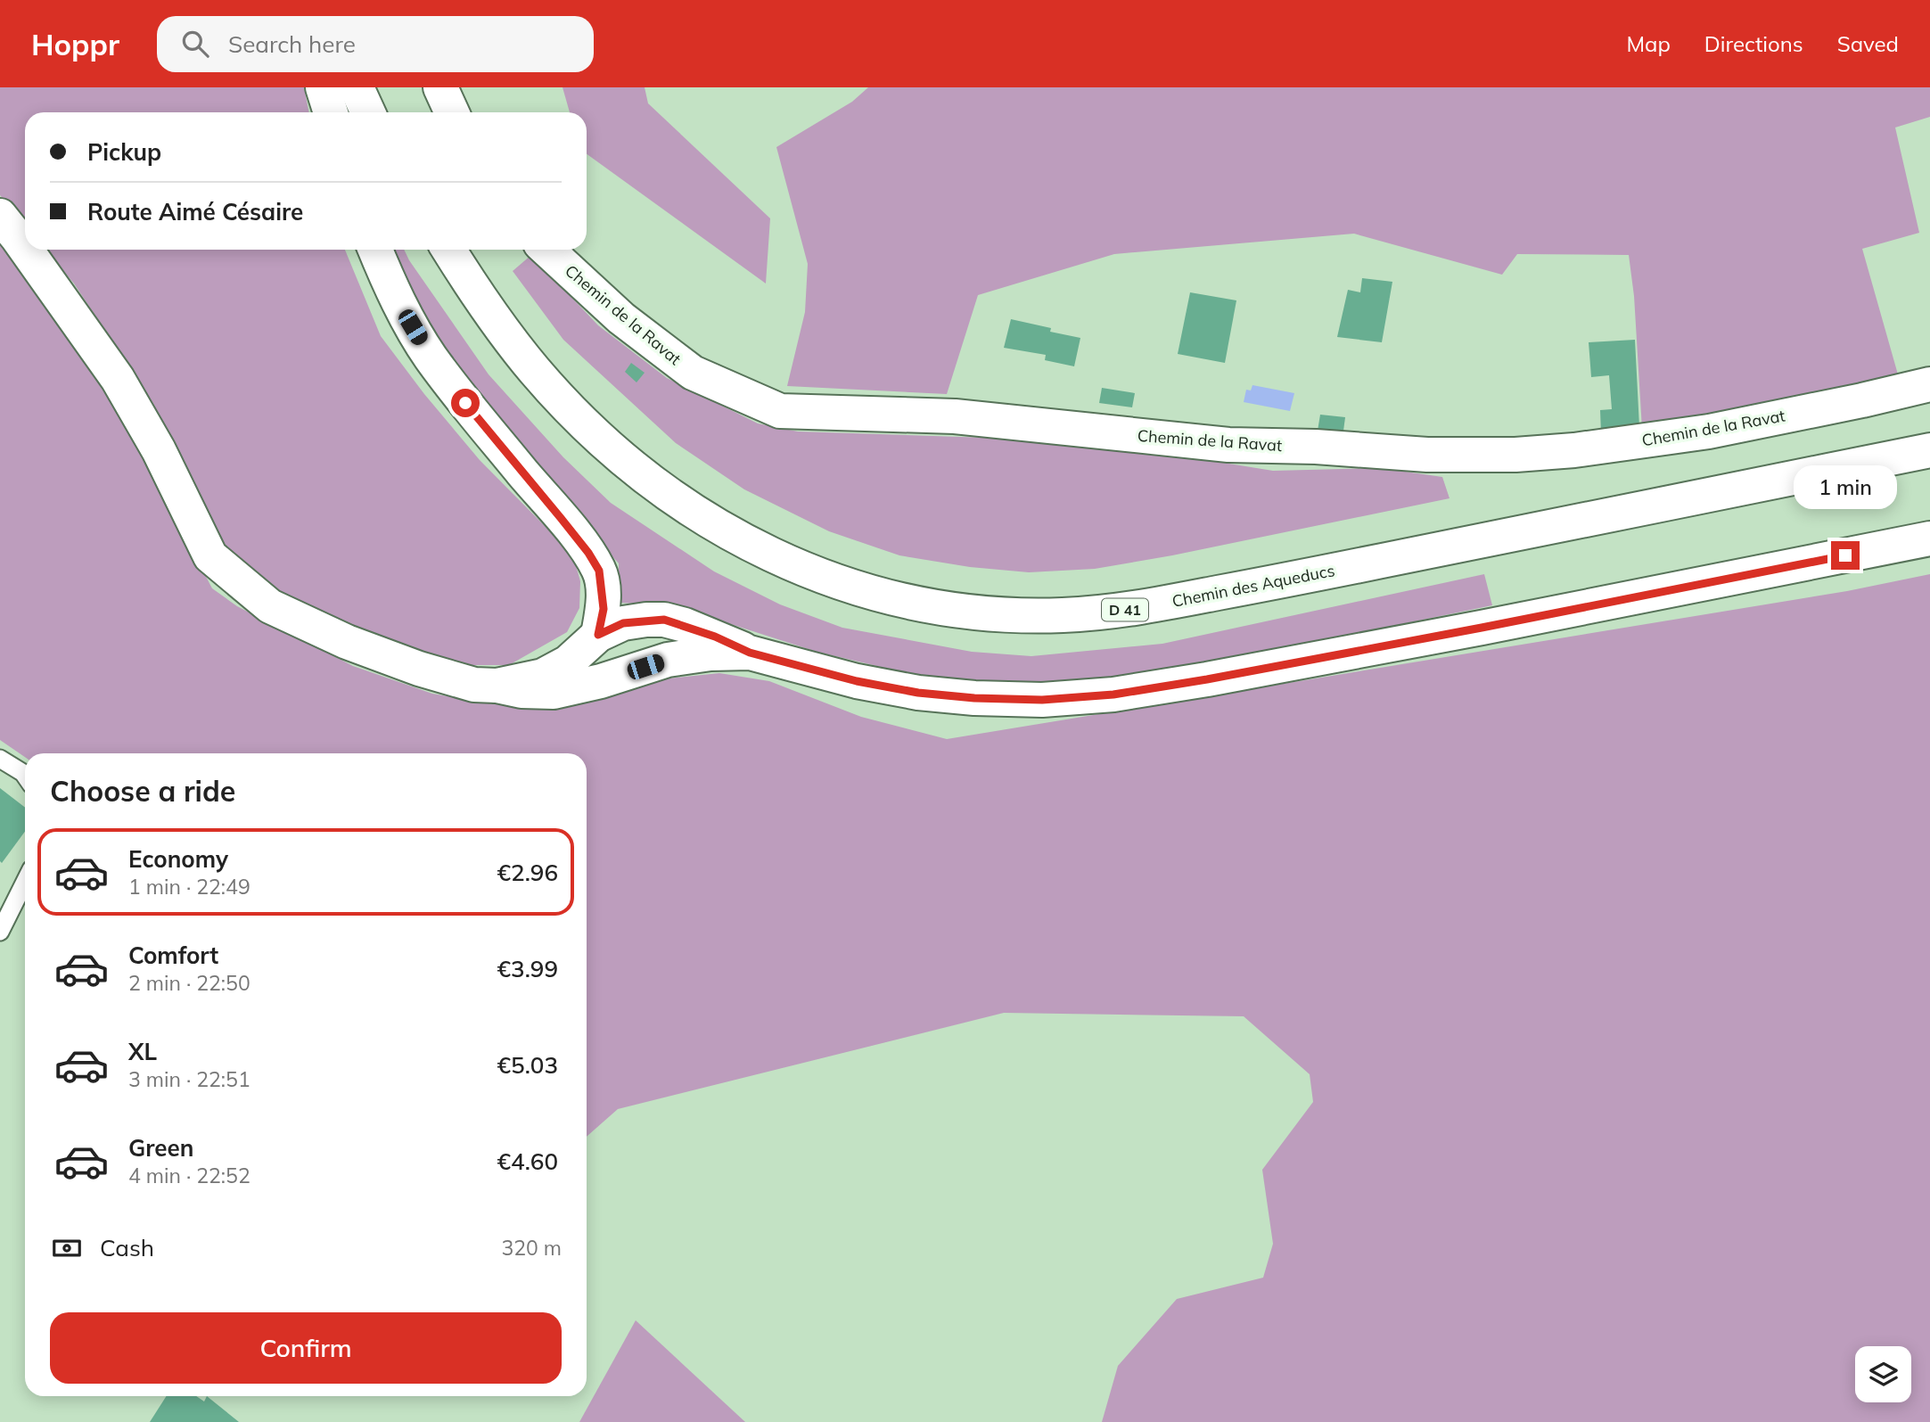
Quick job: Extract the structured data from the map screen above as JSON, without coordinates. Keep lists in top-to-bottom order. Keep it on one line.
{"streets":{"street":["Chemin de la Ravat","Chemin des Aqueducs","D 41"]},"page":{"header":"Hoppr","search":"Search here","nav":["Map","Directions","Saved"],"banner":["Pickup","Route Aimé Césaire"],"bubble":"1 min","heading":"Choose a ride","list":[{"name":"Economy","note":"1 min · 22:49","value":"€2.96"},{"name":"Comfort","note":"2 min · 22:50","value":"€3.99"},{"name":"XL","note":"3 min · 22:51","value":"€5.03"},{"name":"Green","note":"4 min · 22:52","value":"€4.60"}],"pay":["Cash","320 m"],"buttons":"Confirm"}}
